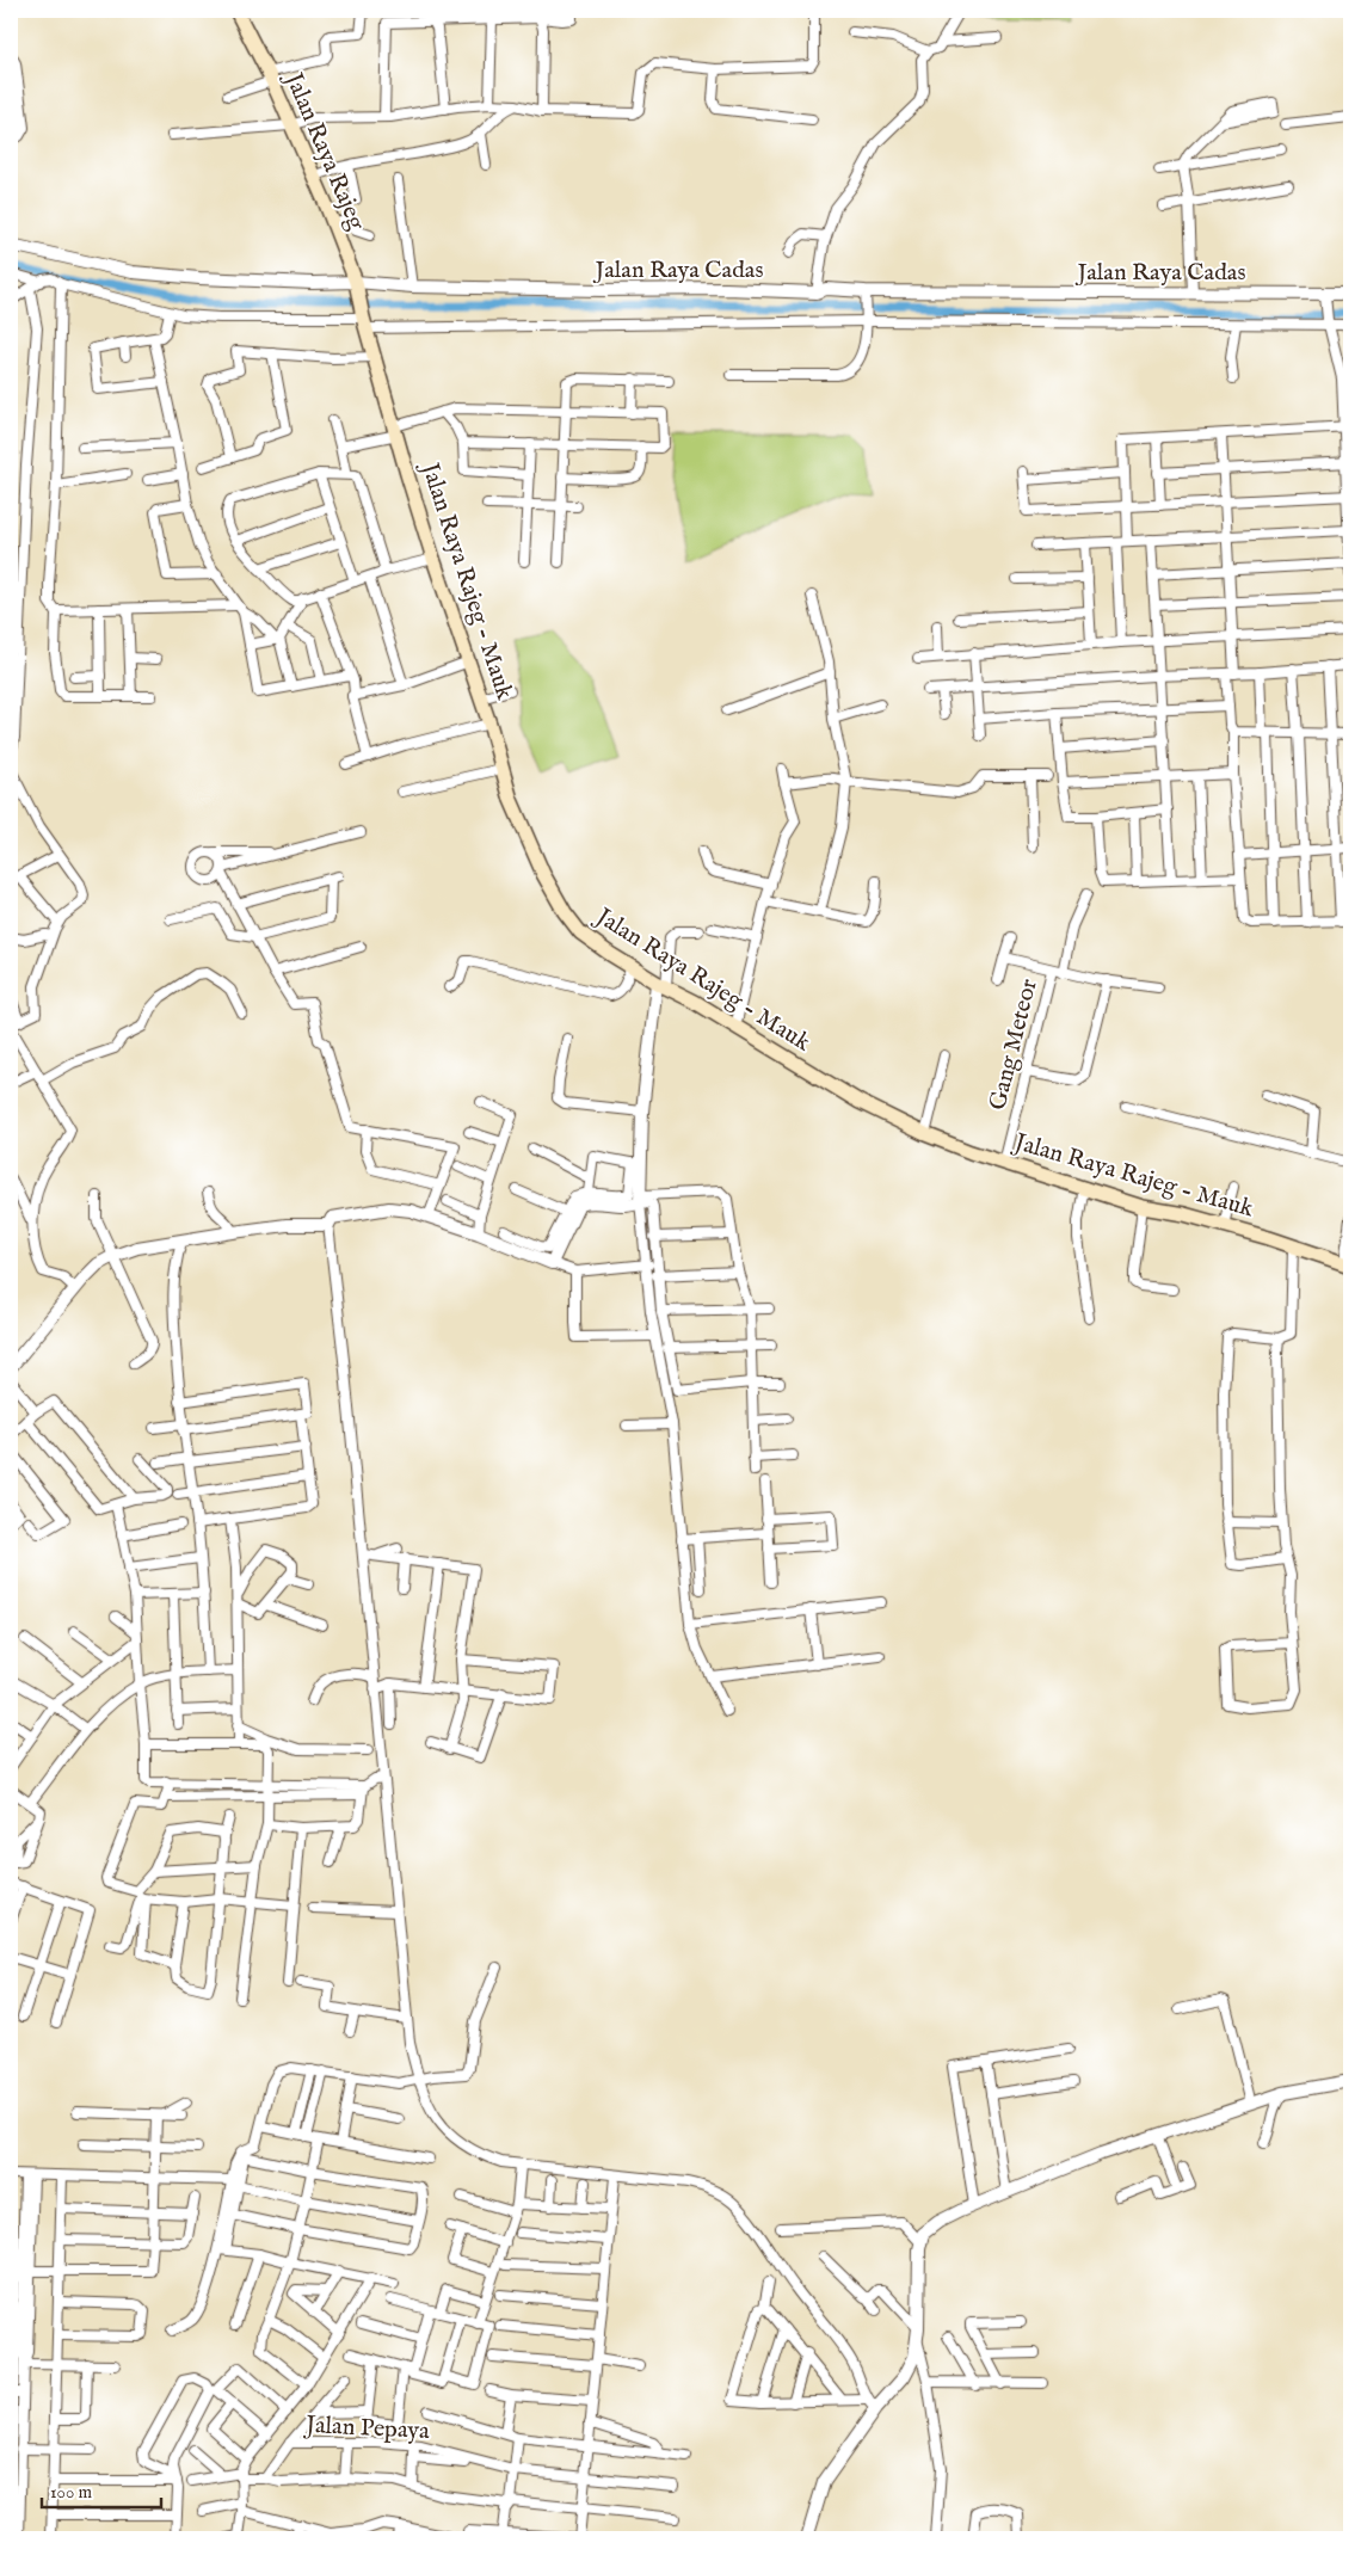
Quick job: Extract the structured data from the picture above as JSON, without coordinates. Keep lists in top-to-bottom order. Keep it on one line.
{"streets":{"main road":["Jalan Raya Rajeg","Jalan Raya Rajeg - Mauk"],"street":["Jalan Raya Cadas","Gang Meteor","Jalan Pepaya"]},"crossings":[["Jalan Raya Rajeg","Jalan Raya Cadas"],["Jalan Raya Rajeg","Jalan Raya Rajeg - Mauk"],["Jalan Raya Rajeg - Mauk","Gang Meteor"]],"scale_bar":"100 m"}
